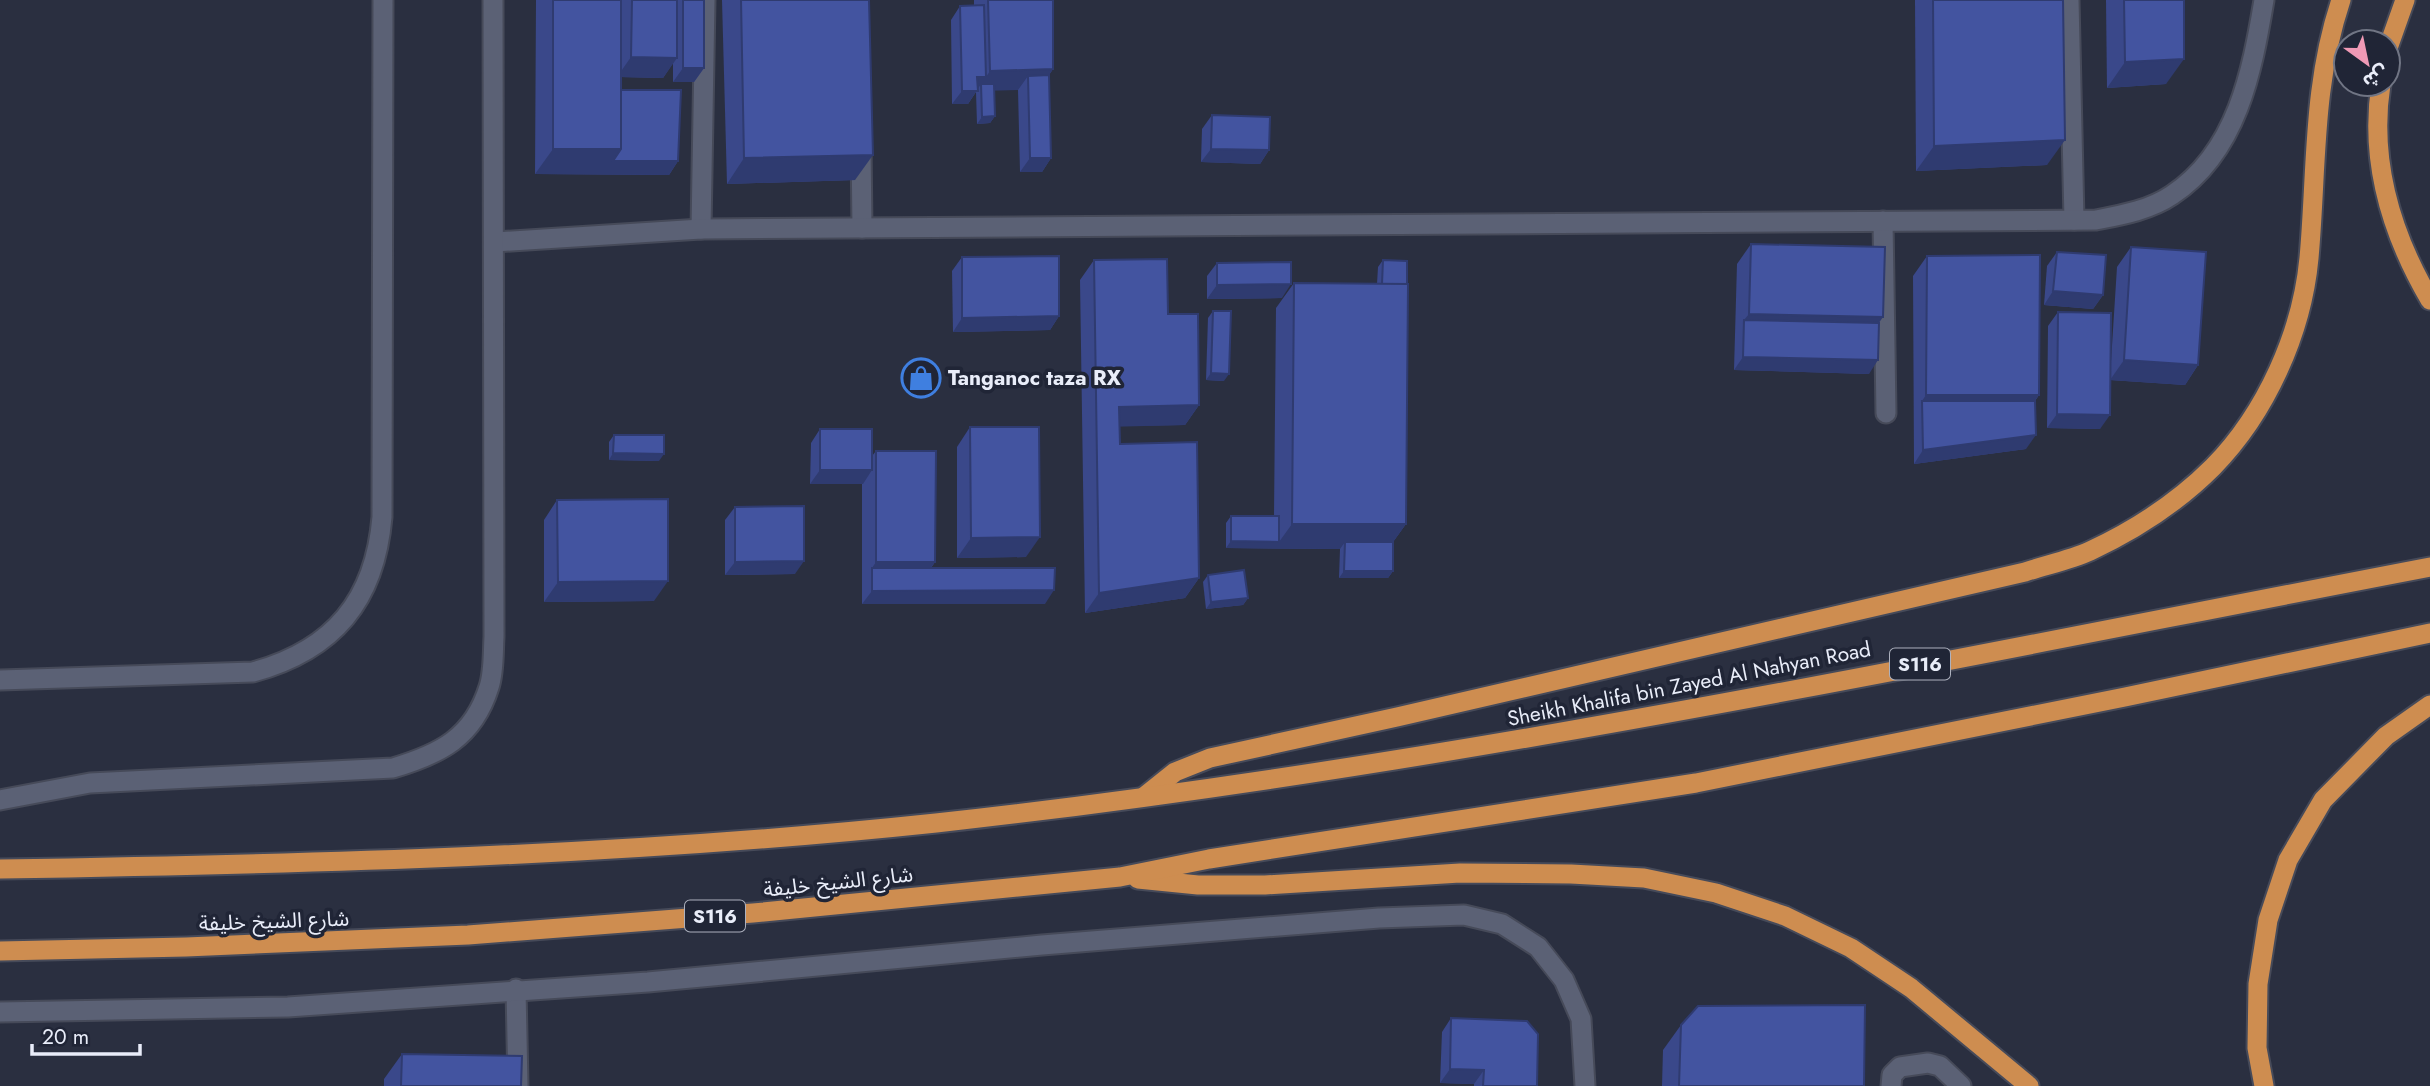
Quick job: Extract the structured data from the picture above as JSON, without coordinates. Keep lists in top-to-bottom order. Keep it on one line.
{"streets":{"highway":["S116","Sheikh Khalifa bin Zayed Al Nahyan Road","شارع الشيخ خليفة"]},"crossings":[["S116","Sheikh Khalifa bin Zayed Al Nahyan Road"]],"places":{"shop":["Tanganoc taza RX"]},"scale_bar":"20 m","north":"bottom right"}
